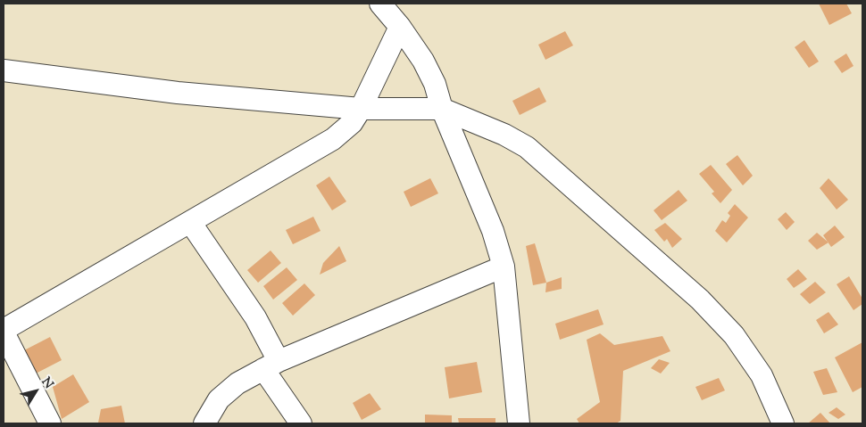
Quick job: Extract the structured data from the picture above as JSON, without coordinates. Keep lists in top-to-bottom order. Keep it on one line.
{"north":"top right"}
